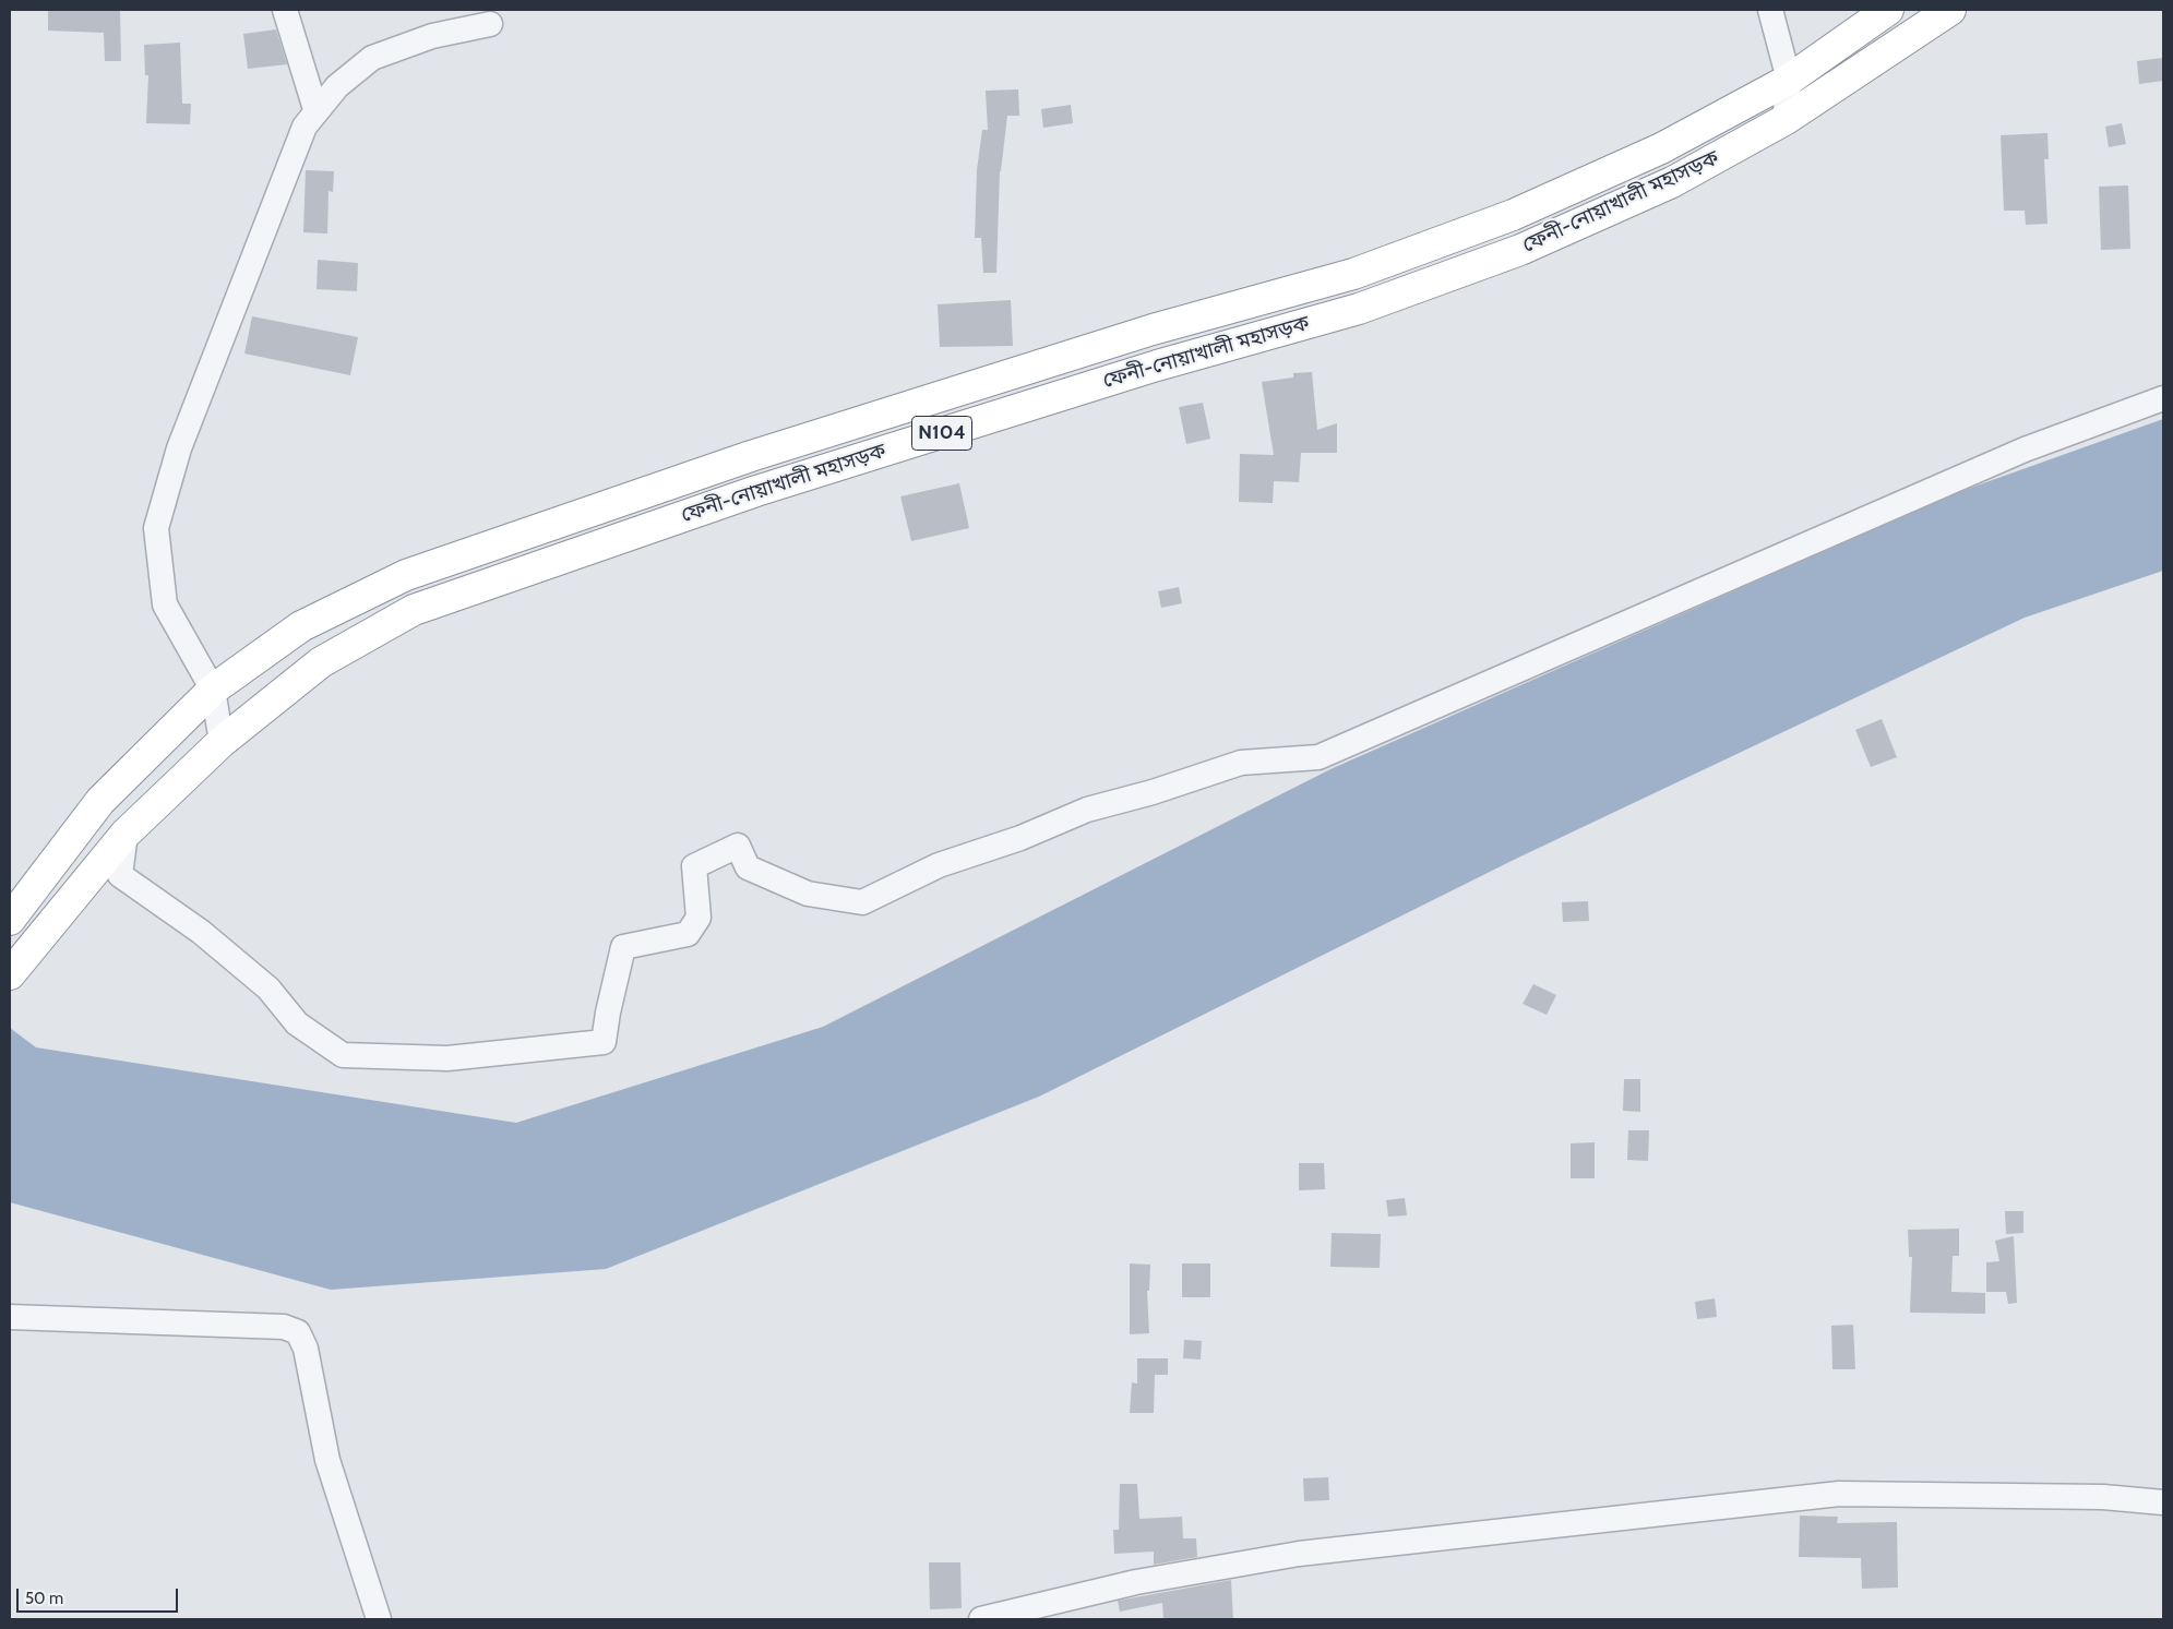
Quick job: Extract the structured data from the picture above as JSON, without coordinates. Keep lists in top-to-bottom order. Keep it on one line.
{"streets":{"highway":["ফেনী-নোয়াখালী মহাসড়ক","N104"]},"scale_bar":"50 m"}
